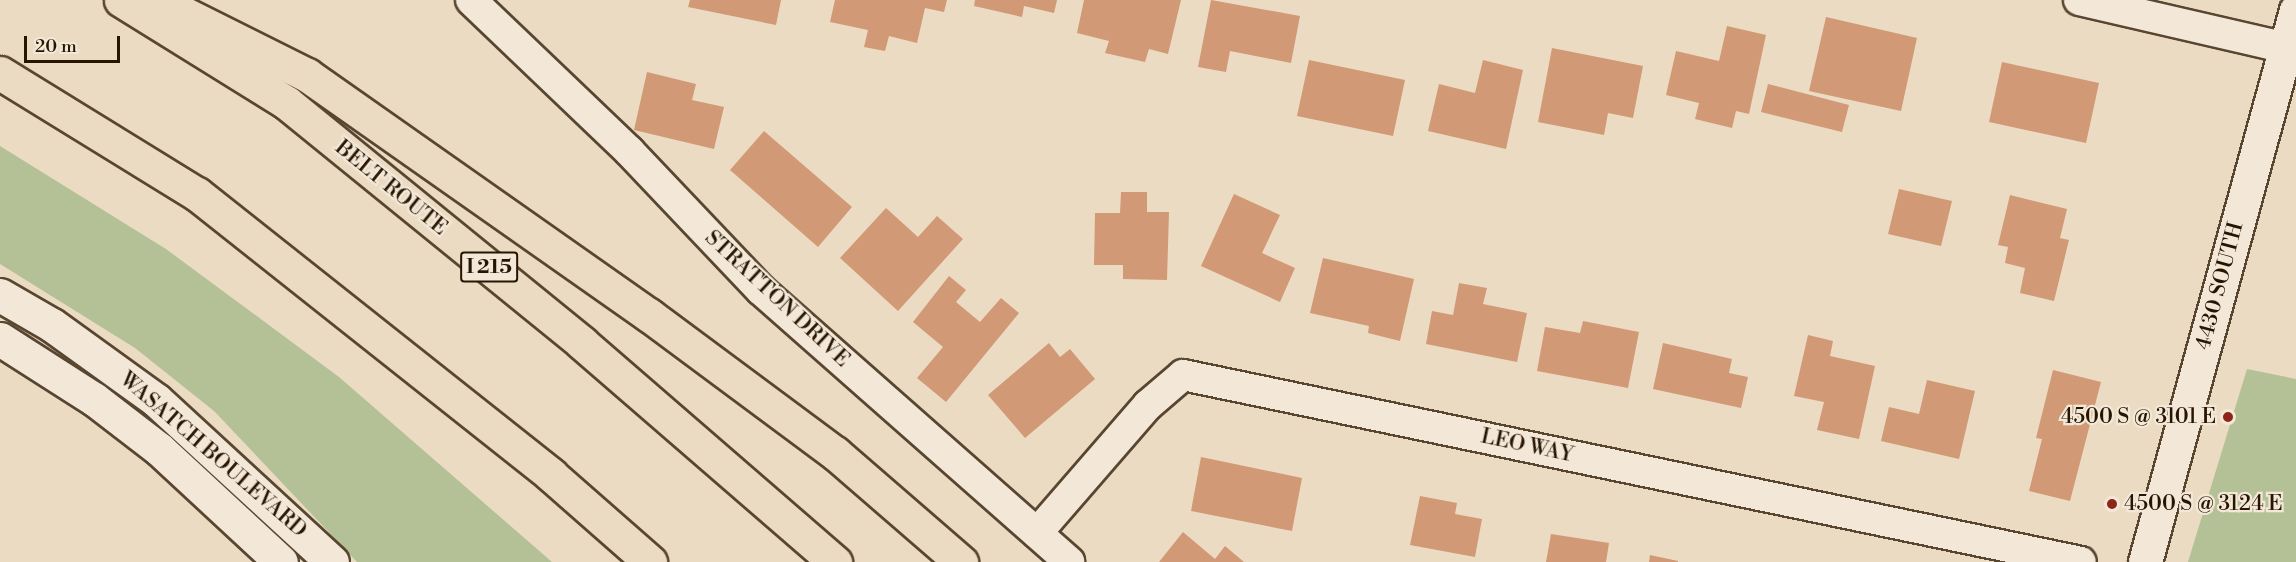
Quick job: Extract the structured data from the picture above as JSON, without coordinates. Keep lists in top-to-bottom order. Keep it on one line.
{"streets":{"highway":["BELT ROUTE","I 215"],"street":["4430 SOUTH","STRATTON DRIVE","LEO WAY","WASATCH BOULEVARD"]},"crossings":[["STRATTON DRIVE","LEO WAY"]],"places":["4500 S @ 3101 E","4500 S @ 3124 E"],"scale_bar":"20 m"}
